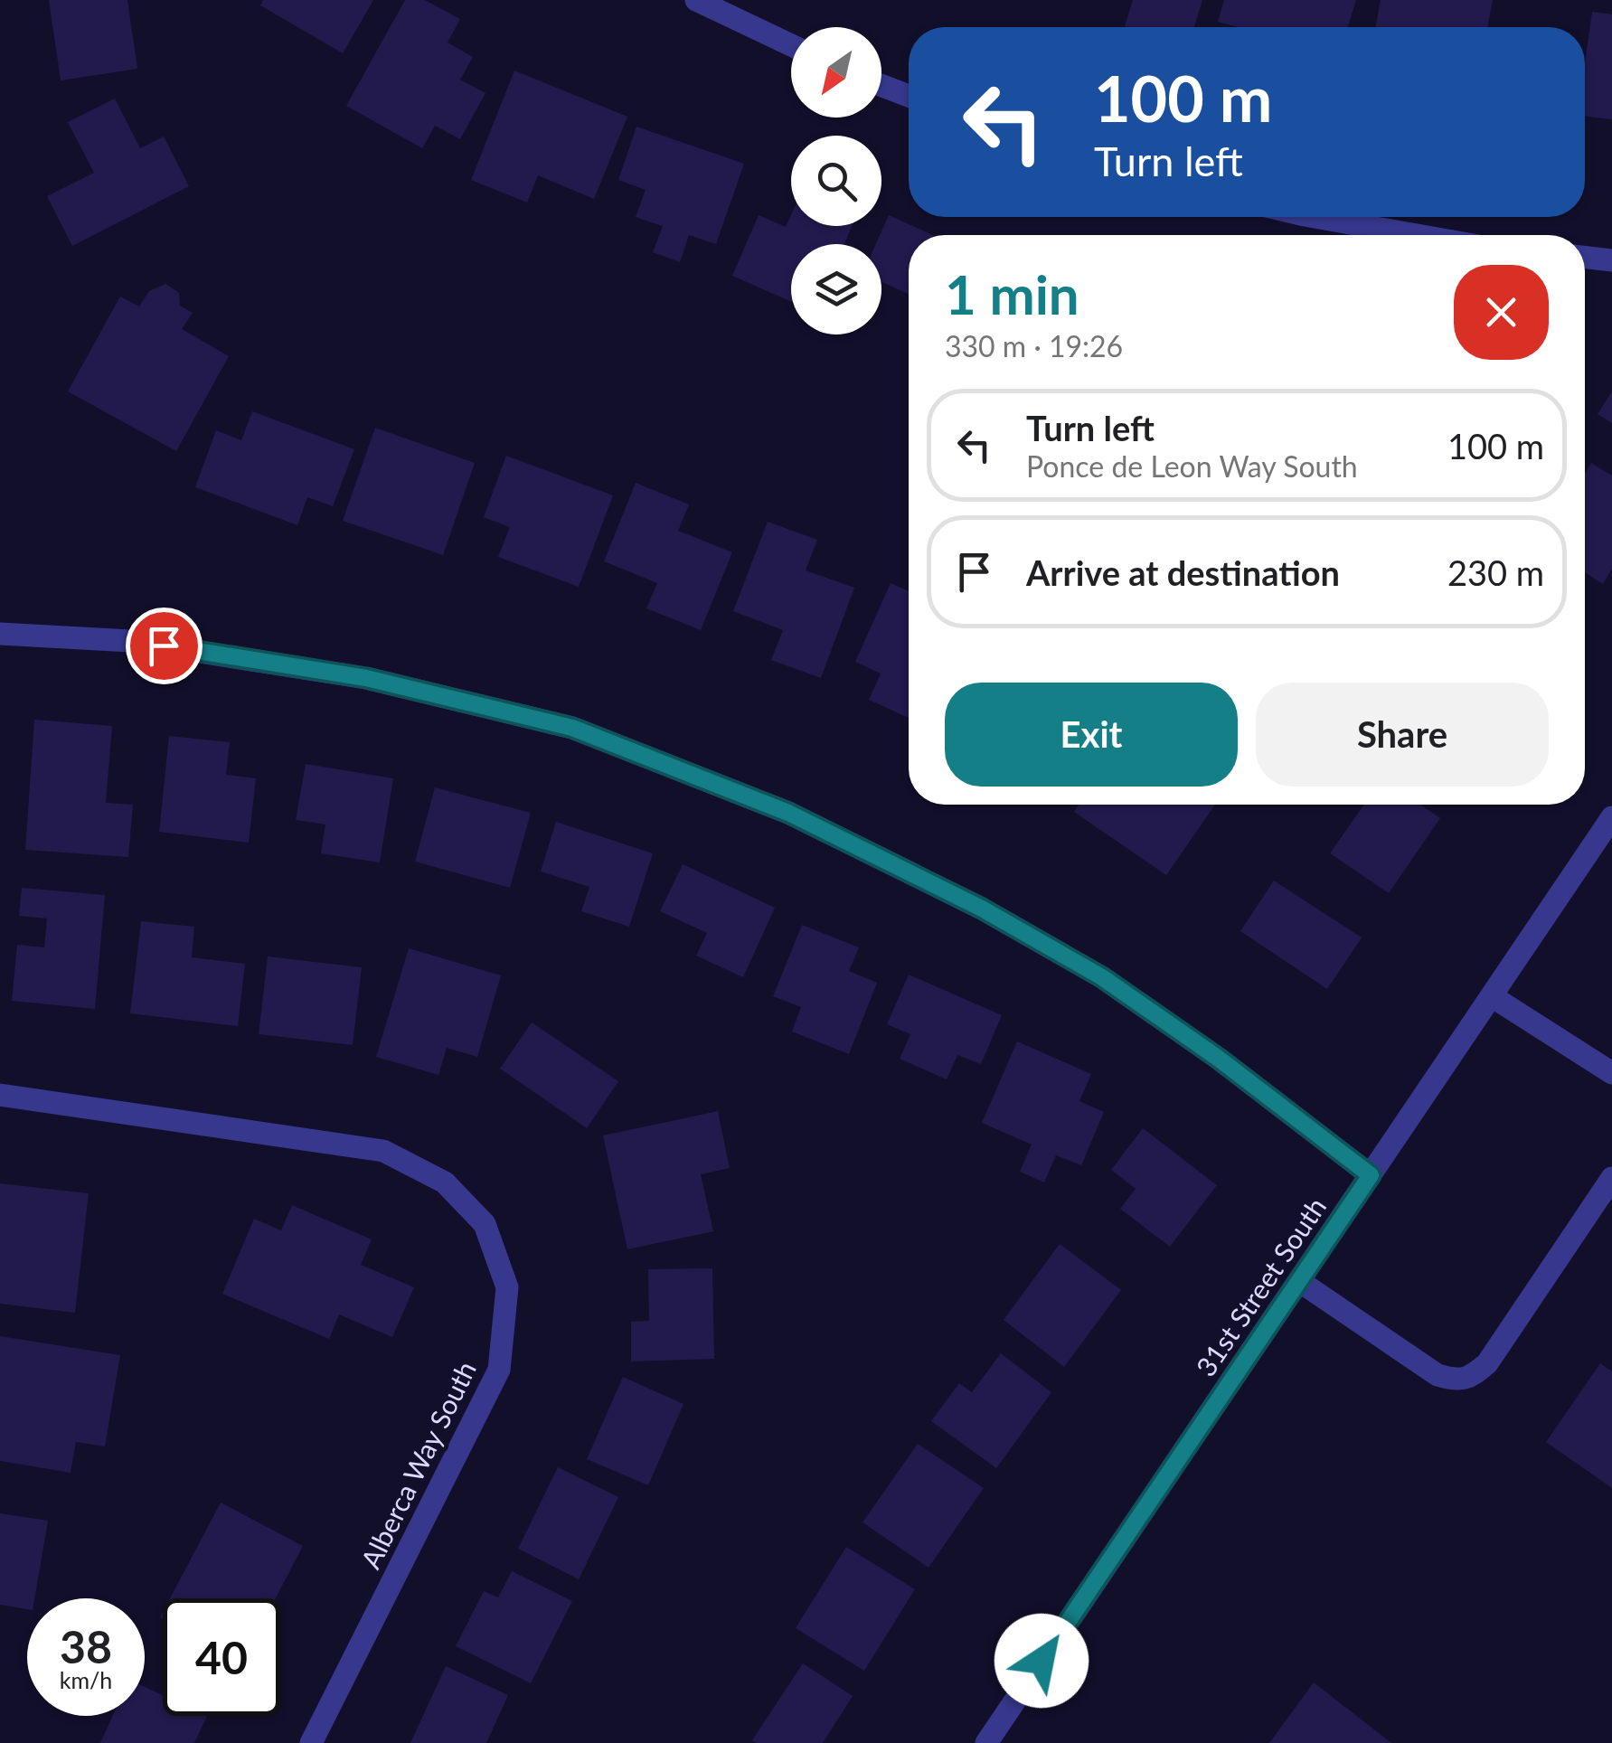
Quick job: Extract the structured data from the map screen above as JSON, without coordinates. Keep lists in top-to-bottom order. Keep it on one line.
{"streets":{"street":["31st Street South","Alberca Way South"]},"north":"bottom left","page":{"turn":["100 m","Turn left"],"heading":["1 min","330 m · 19:26"],"list":[{"name":"Turn left","note":"Ponce de Leon Way South","value":"100 m"},{"name":"Arrive at destination","value":"230 m"}],"buttons":["Exit","Share"],"speed":"38 km/h","limit":"40"}}
